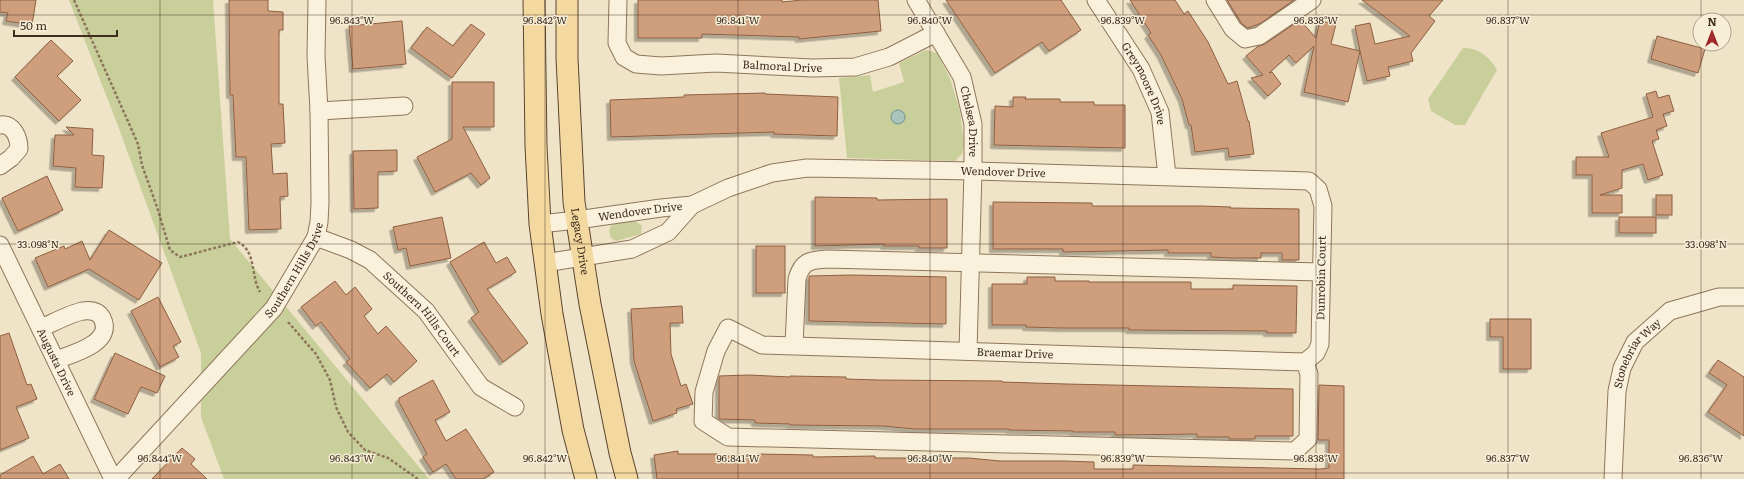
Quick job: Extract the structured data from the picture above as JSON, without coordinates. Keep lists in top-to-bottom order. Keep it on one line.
{"streets":{"main road":["Legacy Drive"],"street":["Balmoral Drive","Greymoore Drive","Chelsea Drive","Wendover Drive","Southern Hills Drive","Dunrobin Court","Southern Hills Court","Braemar Drive","Stonebriar Way","Augusta Drive"]},"crossings":[["Balmoral Drive","Chelsea Drive"],["Greymoore Drive","Wendover Drive"],["Chelsea Drive","Wendover Drive"],["Chelsea Drive","Braemar Drive"],["Wendover Drive","Legacy Drive"],["Wendover Drive","Dunrobin Court"],["Southern Hills Drive","Southern Hills Court"],["Southern Hills Drive","Augusta Drive"],["Dunrobin Court","Braemar Drive"]],"scale_bar":"50 m","north":"top","coordinates":["96.843°W","96.842°W","96.841°W","96.840°W","96.839°W","96.838°W","96.837°W","33.098°N","96.844°W","96.836°W"]}
